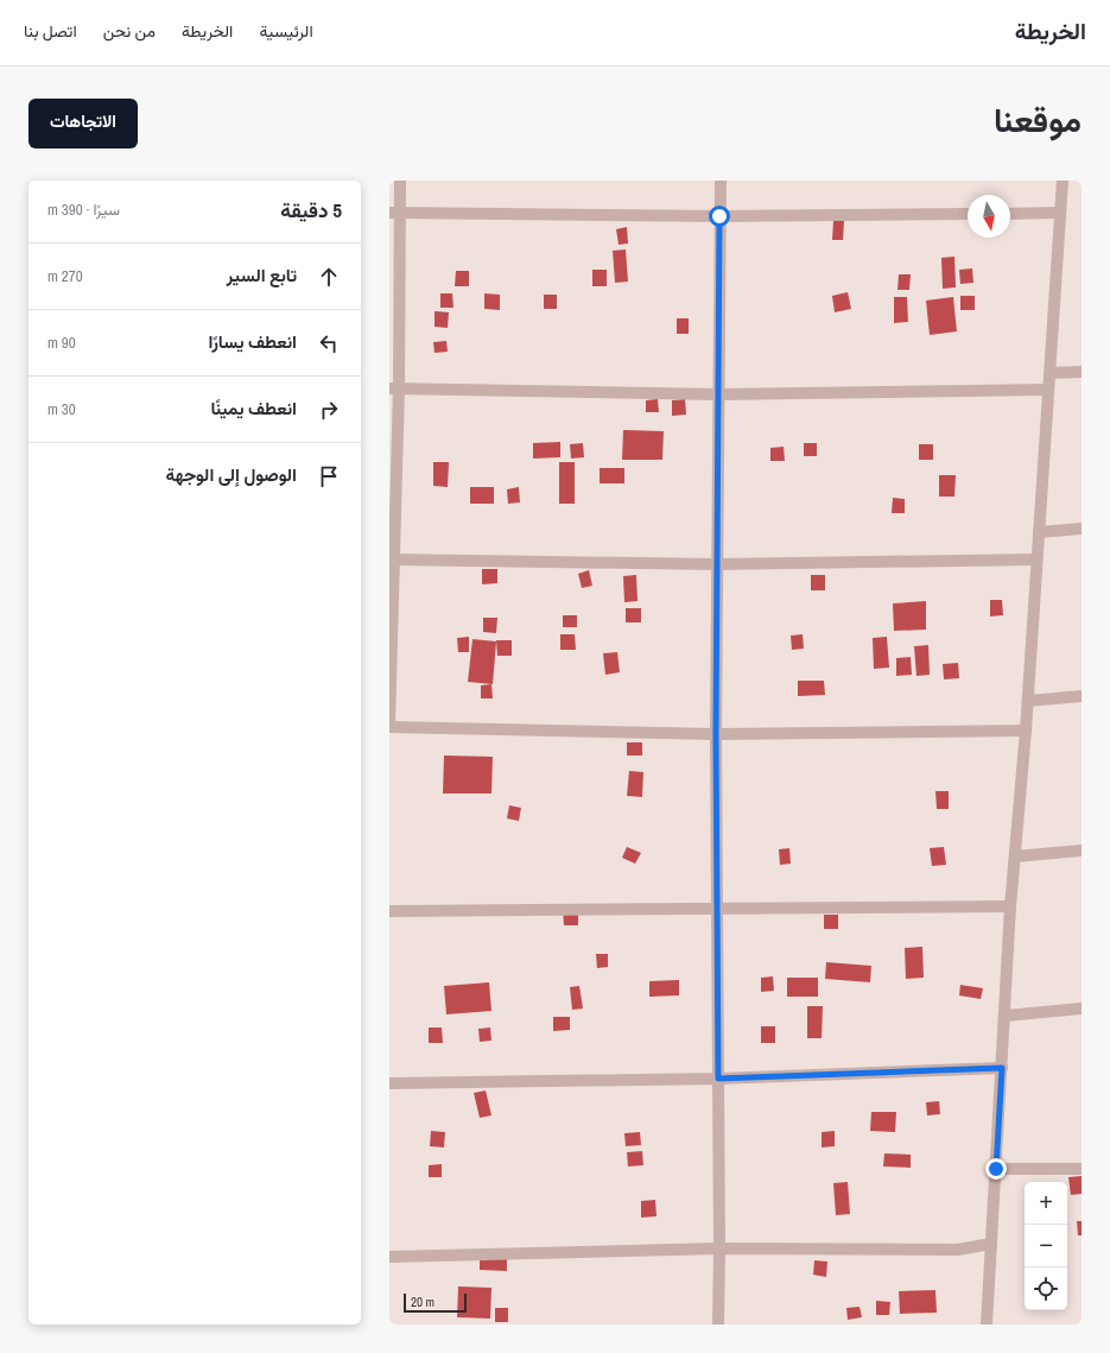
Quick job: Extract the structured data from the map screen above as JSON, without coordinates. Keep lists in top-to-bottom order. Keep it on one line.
{"scale_bar":"20 m","north":"bottom","page":{"header":"الخريطة","nav":["الرئيسية","الخريطة","من نحن","اتصل بنا"],"title":"موقعنا","buttons":"الاتجاهات","heading":["5 دقيقة","سيرًا · 390 m"],"list":[["تابع السير","270 m"],["انعطف يسارًا","90 m"],["انعطف يمينًا","30 m"],"الوصول إلى الوجهة"],"map_buttons":["+","−"],"scale":"20 m"}}
